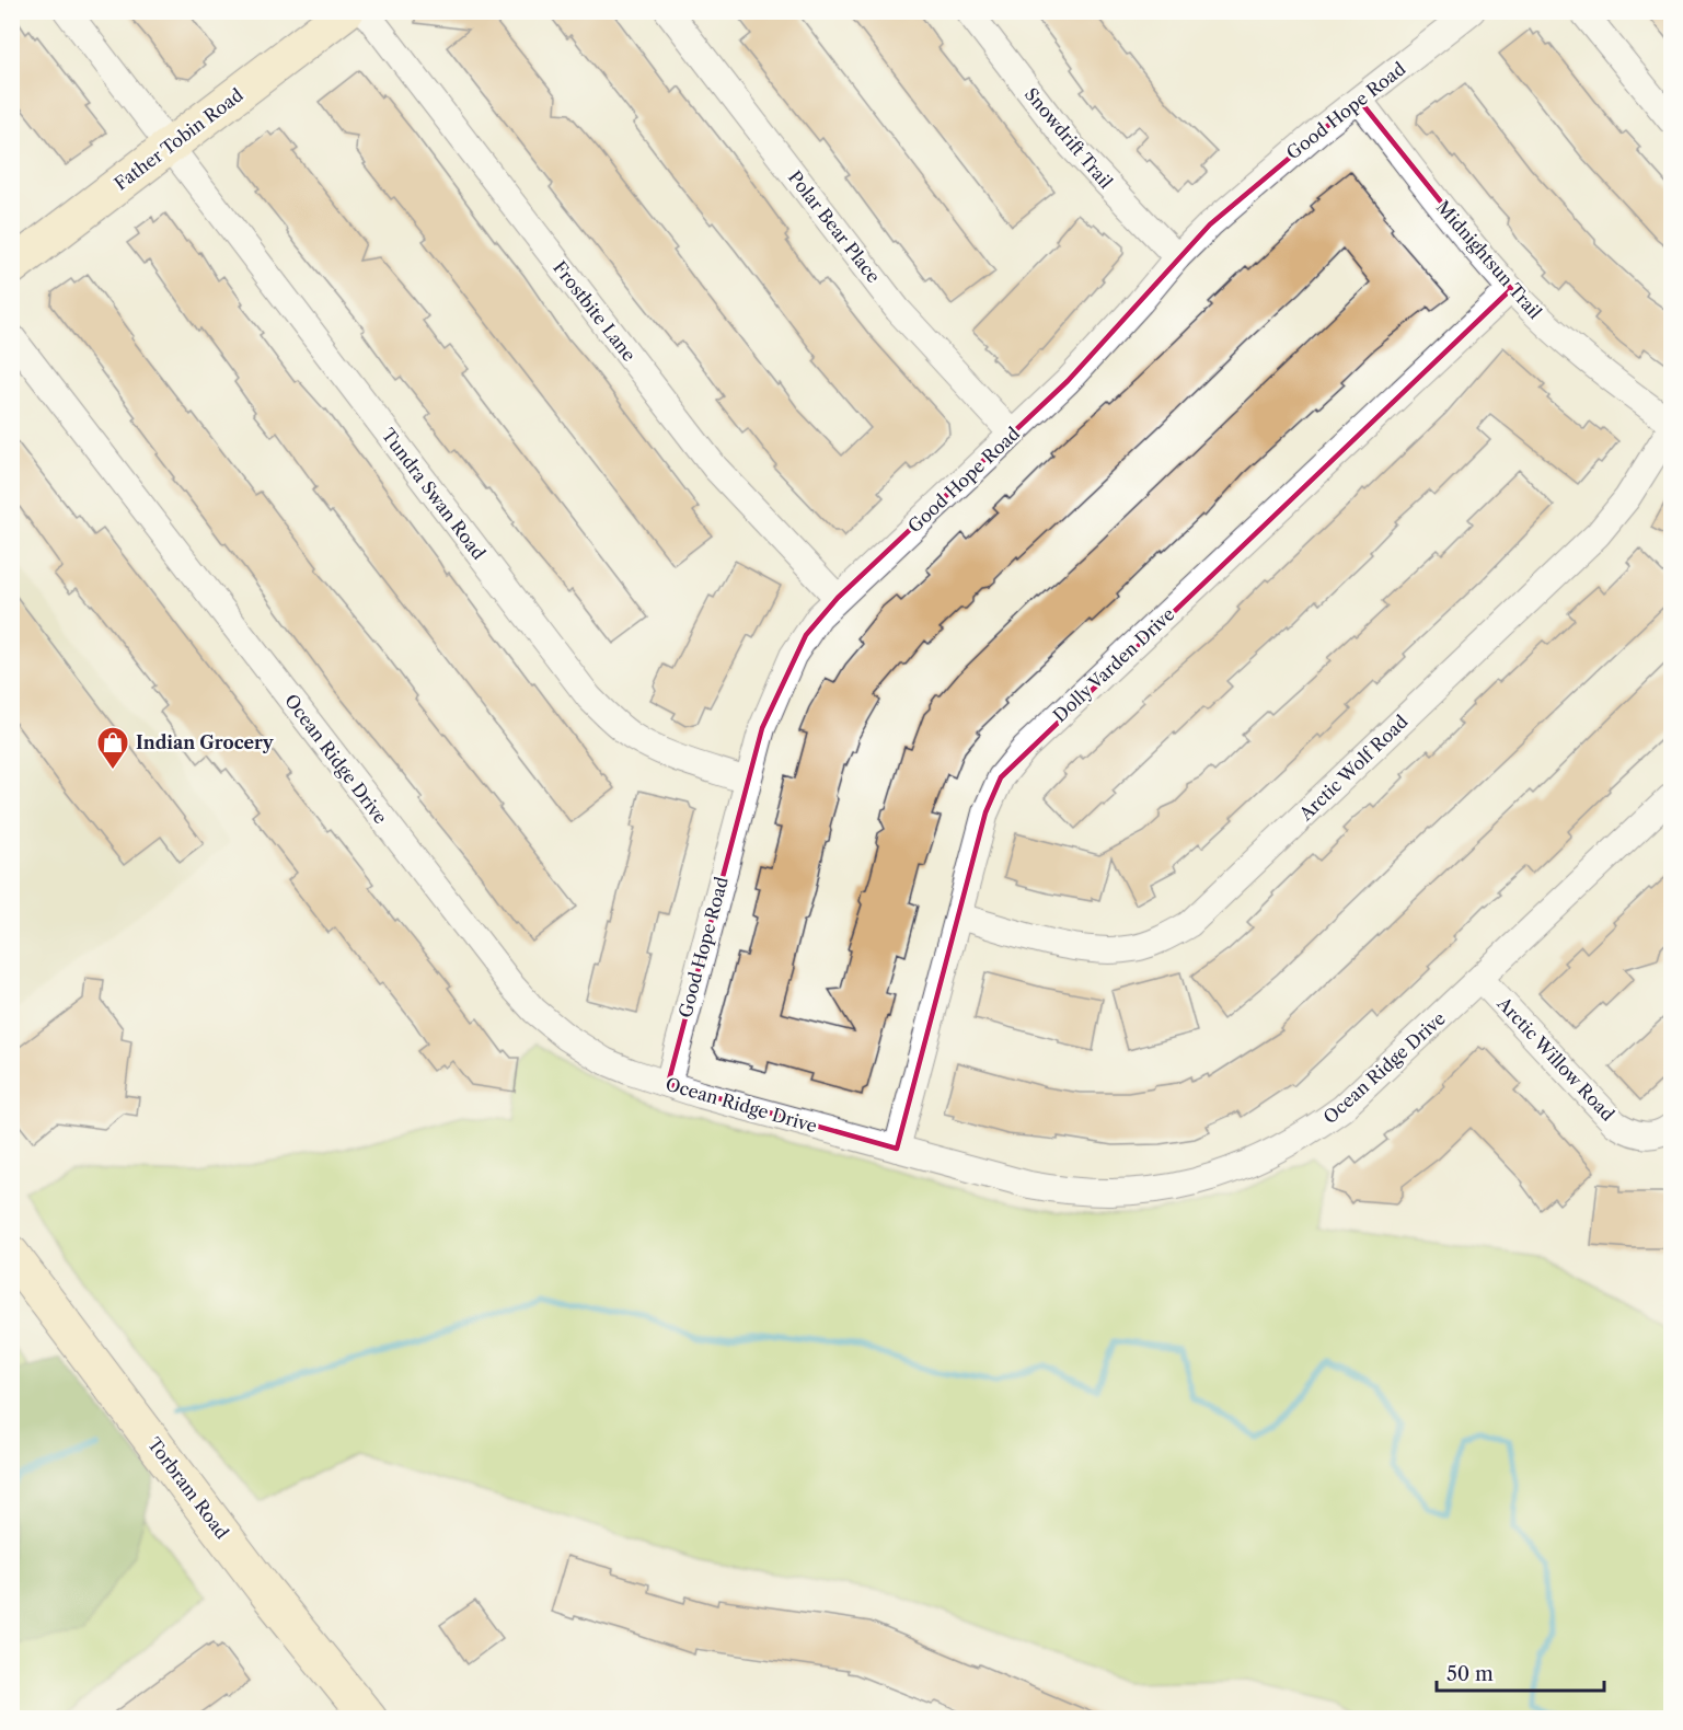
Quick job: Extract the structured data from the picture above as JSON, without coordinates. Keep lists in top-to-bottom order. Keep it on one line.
{"streets":{"main road":["Father Tobin Road","Torbram Road"],"street":["Good Hope Road","Snowdrift Trail","Polar Bear Place","Midnightsun Trail","Frostbite Lane","Tundra Swan Road","Dolly Varden Drive","Ocean Ridge Drive","Arctic Wolf Road","Arctic Willow Road"]},"crossings":[["Good Hope Road","Snowdrift Trail"],["Good Hope Road","Polar Bear Place"],["Good Hope Road","Midnightsun Trail"],["Good Hope Road","Frostbite Lane"],["Good Hope Road","Tundra Swan Road"],["Good Hope Road","Ocean Ridge Drive"],["Father Tobin Road","Tundra Swan Road"],["Midnightsun Trail","Dolly Varden Drive"],["Dolly Varden Drive","Ocean Ridge Drive"],["Dolly Varden Drive","Arctic Wolf Road"],["Ocean Ridge Drive","Arctic Willow Road"]],"places":{"shop":["Indian Grocery"]},"scale_bar":"50 m"}
